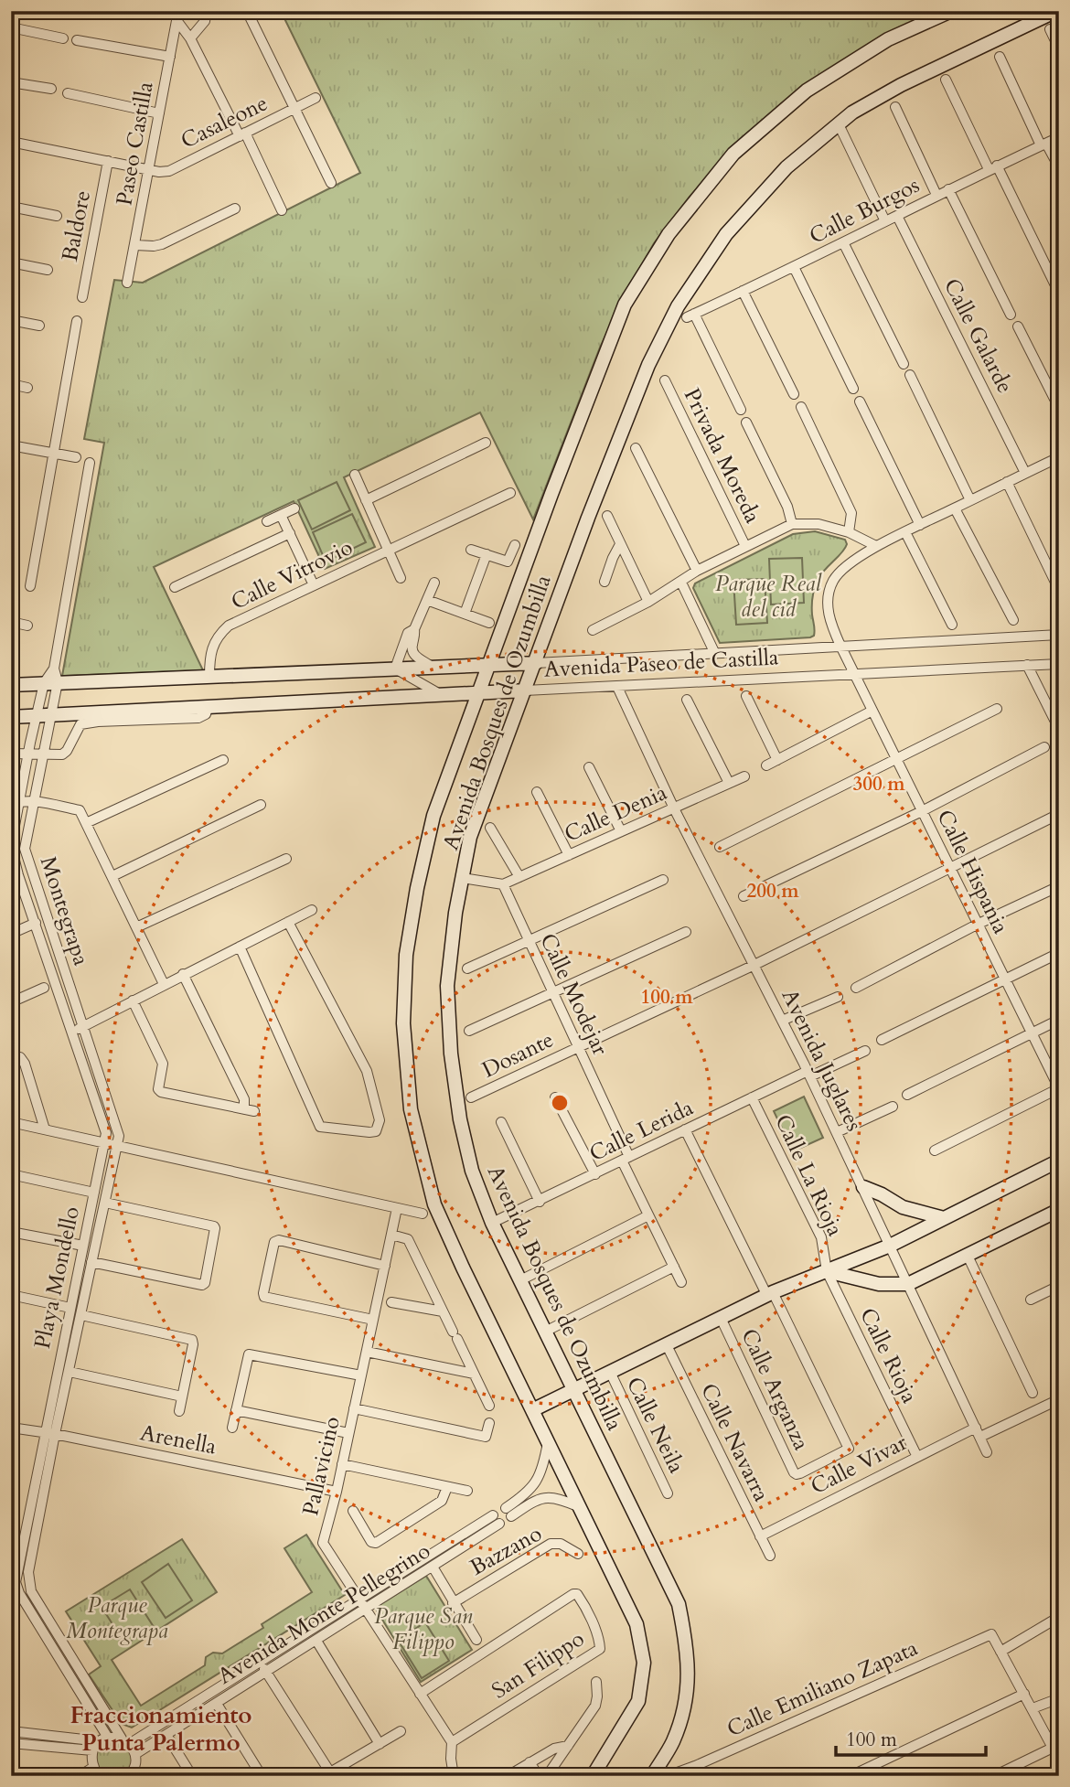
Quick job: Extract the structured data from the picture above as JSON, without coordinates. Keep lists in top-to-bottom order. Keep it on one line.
{"streets":{"main road":["Avenida Paseo de Castilla","Avenida Bosques de Ozumbilla"],"street":["Casaleone","Paseo Castilla","Calle Burgos","Baldore","Calle Galarde","Privada Moreda","Calle Vitrovio","Calle Denia","Calle Hispania","Montegrapa","Calle Modejar","Dosante","Avenida Juglares","Calle Lerida","Calle La Rioja","Playa Mondello","Calle Rioja","Calle Arganza","Calle Neila","Arenella","Calle Navarra","Calle Vivar","Pallavicino","Bazzano","Avenida Monte Pellegrino","San Filippo","Calle Emiliano Zapata"]},"crossings":[["Casaleone","Paseo Castilla"],["Casaleone","Baldore"],["Calle Burgos","Calle Galarde"],["Calle Galarde","Calle Hispania"],["Calle Vitrovio","Avenida Paseo de Castilla"],["Avenida Paseo de Castilla","Avenida Bosques de Ozumbilla"],["Avenida Paseo de Castilla","Calle Hispania"],["Avenida Paseo de Castilla","Montegrapa"],["Avenida Paseo de Castilla","Avenida Juglares"],["Avenida Bosques de Ozumbilla","Calle Lerida"],["Calle Denia","Calle Modejar"],["Calle Denia","Avenida Juglares"],["Calle Hispania","Dosante"],["Montegrapa","Playa Mondello"],["Calle Modejar","Dosante"],["Calle Modejar","Calle Lerida"],["Dosante","Avenida Juglares"],["Avenida Juglares","Calle Lerida"],["Avenida Juglares","Calle Vivar"],["Calle Lerida","Calle La Rioja"],["Calle Lerida","Calle Arganza"],["Calle La Rioja","Calle Rioja"],["Playa Mondello","Arenella"],["Playa Mondello","Avenida Monte Pellegrino"],["Calle Rioja","Calle Vivar"],["Arenella","Pallavicino"],["Calle Navarra","Calle Vivar"],["Pallavicino","Avenida Monte Pellegrino"],["Pallavicino","San Filippo"],["Bazzano","Avenida Monte Pellegrino"]],"districts":["Fraccionamiento Punta Palermo"],"parks":["Parque Real del cid","Parque Montegrapa","Parque San Filippo"],"scale_bar":"100 m","rings":["300 m","200 m","100 m"]}
